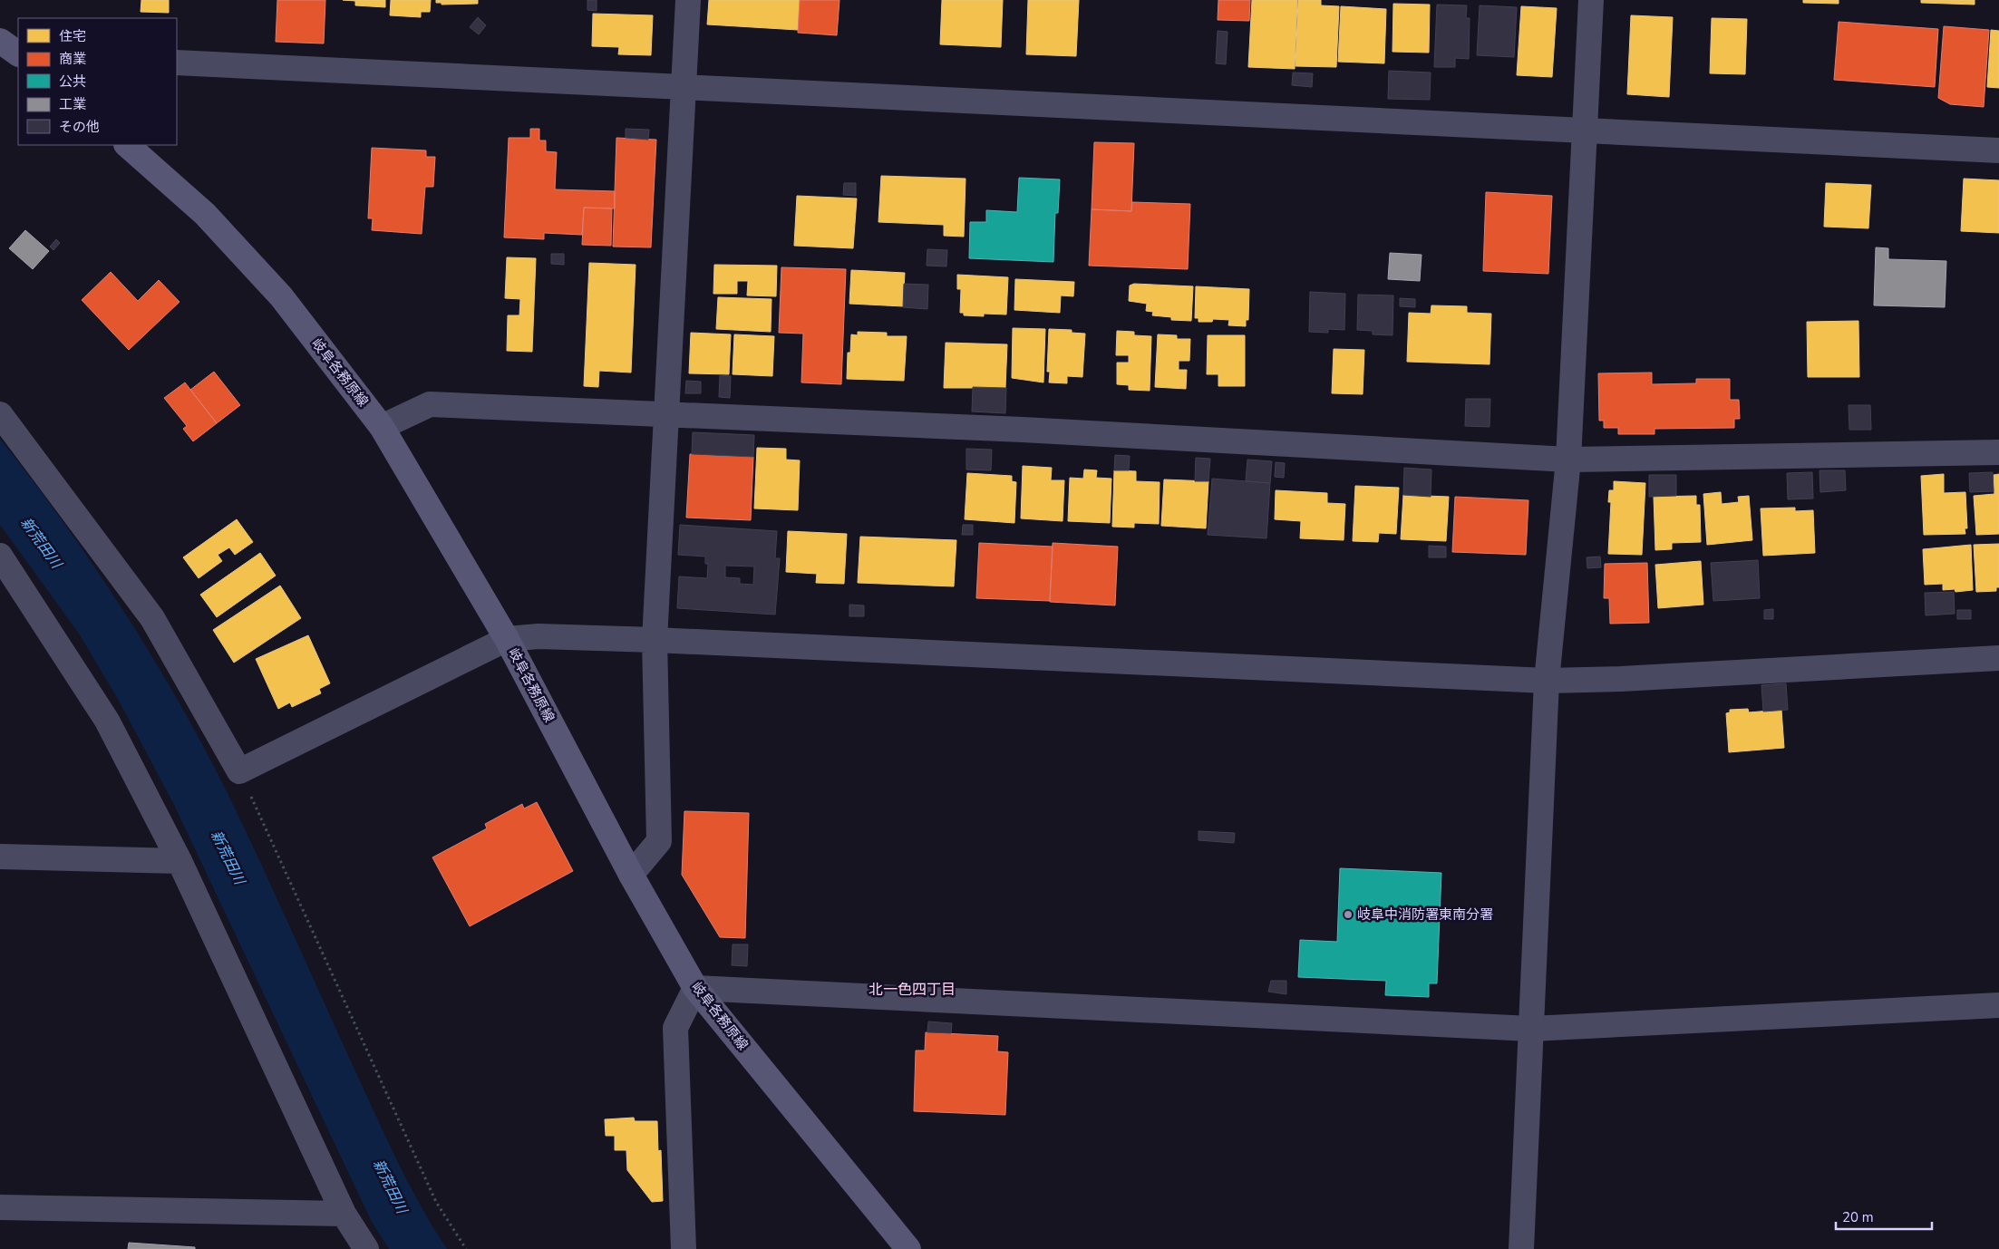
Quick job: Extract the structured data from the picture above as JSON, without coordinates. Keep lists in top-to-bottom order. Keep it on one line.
{"streets":{"main road":["岐阜各務原線"]},"districts":["北一色四丁目"],"water":["新荒田川"],"places":["岐阜中消防署東南分署"],"legend":["住宅","商業","公共","工業","その他"],"scale_bar":"20 m"}
